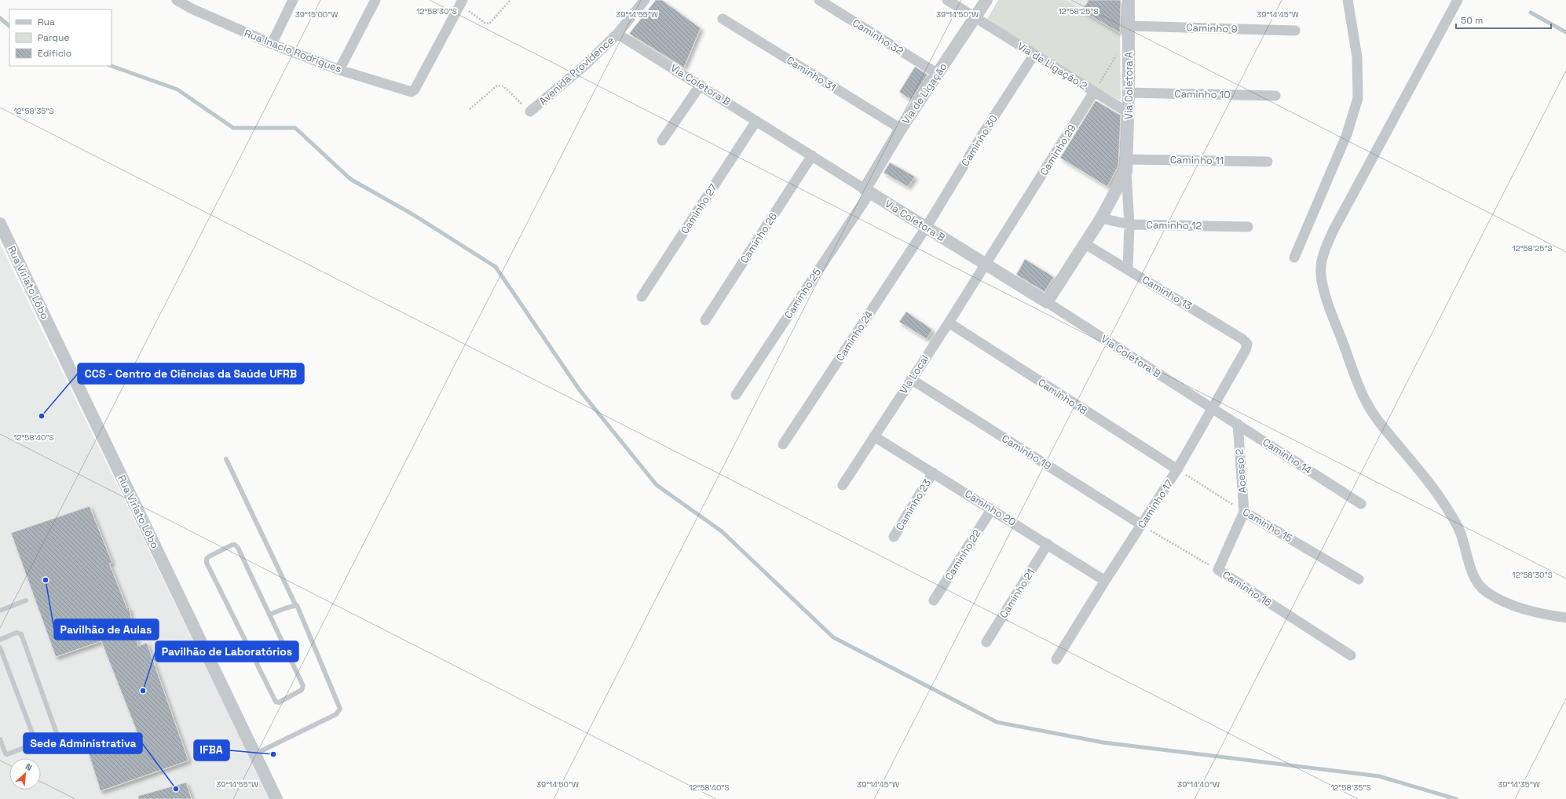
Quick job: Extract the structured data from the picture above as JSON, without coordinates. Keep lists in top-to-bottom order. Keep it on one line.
{"streets":{"street":["Caminho 9","Caminho 32","Rua Inacio Rodrigues","Via de Ligação 2","Avenida Providence","Caminho 31","Via Coletora B","Via Coletora A","Via de Ligação","Caminho 10","Caminho 30","Caminho 29","Caminho 11","Caminho 27","Caminho 12","Caminho 26","Rua Viriato Lôbo","Caminho 13","Caminho 25","Caminho 24","Via Local","Caminho 18","Caminho 19","Caminho 14","Acesso 2","Caminho 17","Caminho 23","Caminho 20","Caminho 15","Caminho 22","Caminho 16","Caminho 21"]},"crossings":[["Caminho 9","Via Coletora A"],["Caminho 32","Via de Ligação"],["Via de Ligação 2","Via Coletora A"],["Via de Ligação 2","Via de Ligação"],["Via de Ligação 2","Caminho 30"],["Via de Ligação 2","Caminho 29"],["Avenida Providence","Via Coletora B"],["Caminho 31","Via de Ligação"],["Via Coletora B","Via Coletora A"],["Via Coletora B","Via de Ligação"],["Via Coletora B","Caminho 30"],["Via Coletora B","Caminho 29"],["Via Coletora B","Caminho 27"],["Via Coletora B","Caminho 26"],["Via Coletora B","Caminho 25"],["Via Coletora B","Caminho 24"],["Via Coletora B","Via Local"],["Via Coletora B","Caminho 14"],["Via Coletora B","Caminho 17"],["Via Coletora A","Caminho 10"],["Via Coletora A","Caminho 11"],["Via Coletora A","Caminho 12"],["Via Coletora A","Caminho 13"],["Via de Ligação","Caminho 25"],["Caminho 30","Caminho 24"],["Caminho 29","Via Local"],["Caminho 13","Caminho 17"],["Via Local","Caminho 18"],["Via Local","Caminho 19"],["Via Local","Caminho 20"],["Caminho 18","Caminho 17"],["Caminho 18","Caminho 15"],["Caminho 19","Caminho 17"],["Caminho 19","Caminho 16"],["Caminho 14","Acesso 2"],["Caminho 14","Caminho 17"],["Acesso 2","Caminho 15"],["Acesso 2","Caminho 16"],["Caminho 17","Caminho 20"],["Caminho 17","Caminho 15"],["Caminho 17","Caminho 16"],["Caminho 23","Caminho 20"],["Caminho 20","Caminho 22"],["Caminho 20","Caminho 21"]],"places":["CCS - Centro de Ciências da Saúde UFRB","Pavilhão de Aulas","Pavilhão de Laboratórios","IFBA","Sede Administrativa"],"legend":["Rua","Parque","Edifício"],"scale_bar":"50 m","north":"top right","coordinates":["12°58'30\"S","12°58'25\"S","39°15'00\"W","39°14'55\"W","39°14'50\"W","39°14'45\"W","12°58'35\"S","12°58'40\"S","39°14'40\"W","39°14'35\"W"]}
